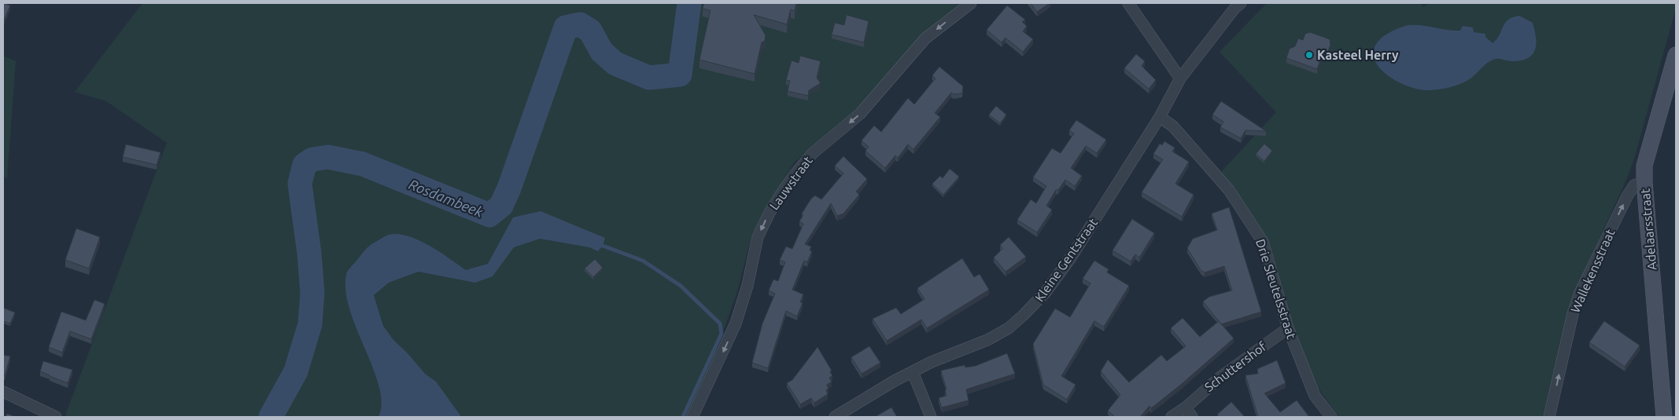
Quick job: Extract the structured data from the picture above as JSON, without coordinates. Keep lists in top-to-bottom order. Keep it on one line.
{"streets":{"street":["Lauwstraat","Adelaarsstraat","Kleine Gentstraat","Wallekensstraat","Drie Sleutelsstraat","Schuttershof"]},"crossings":[["Adelaarsstraat","Wallekensstraat"],["Kleine Gentstraat","Drie Sleutelsstraat"],["Drie Sleutelsstraat","Schuttershof"]],"one_way":["Lauwstraat","Wallekensstraat"],"water":["Rosdambeek"],"places":["Kasteel Herry"]}
